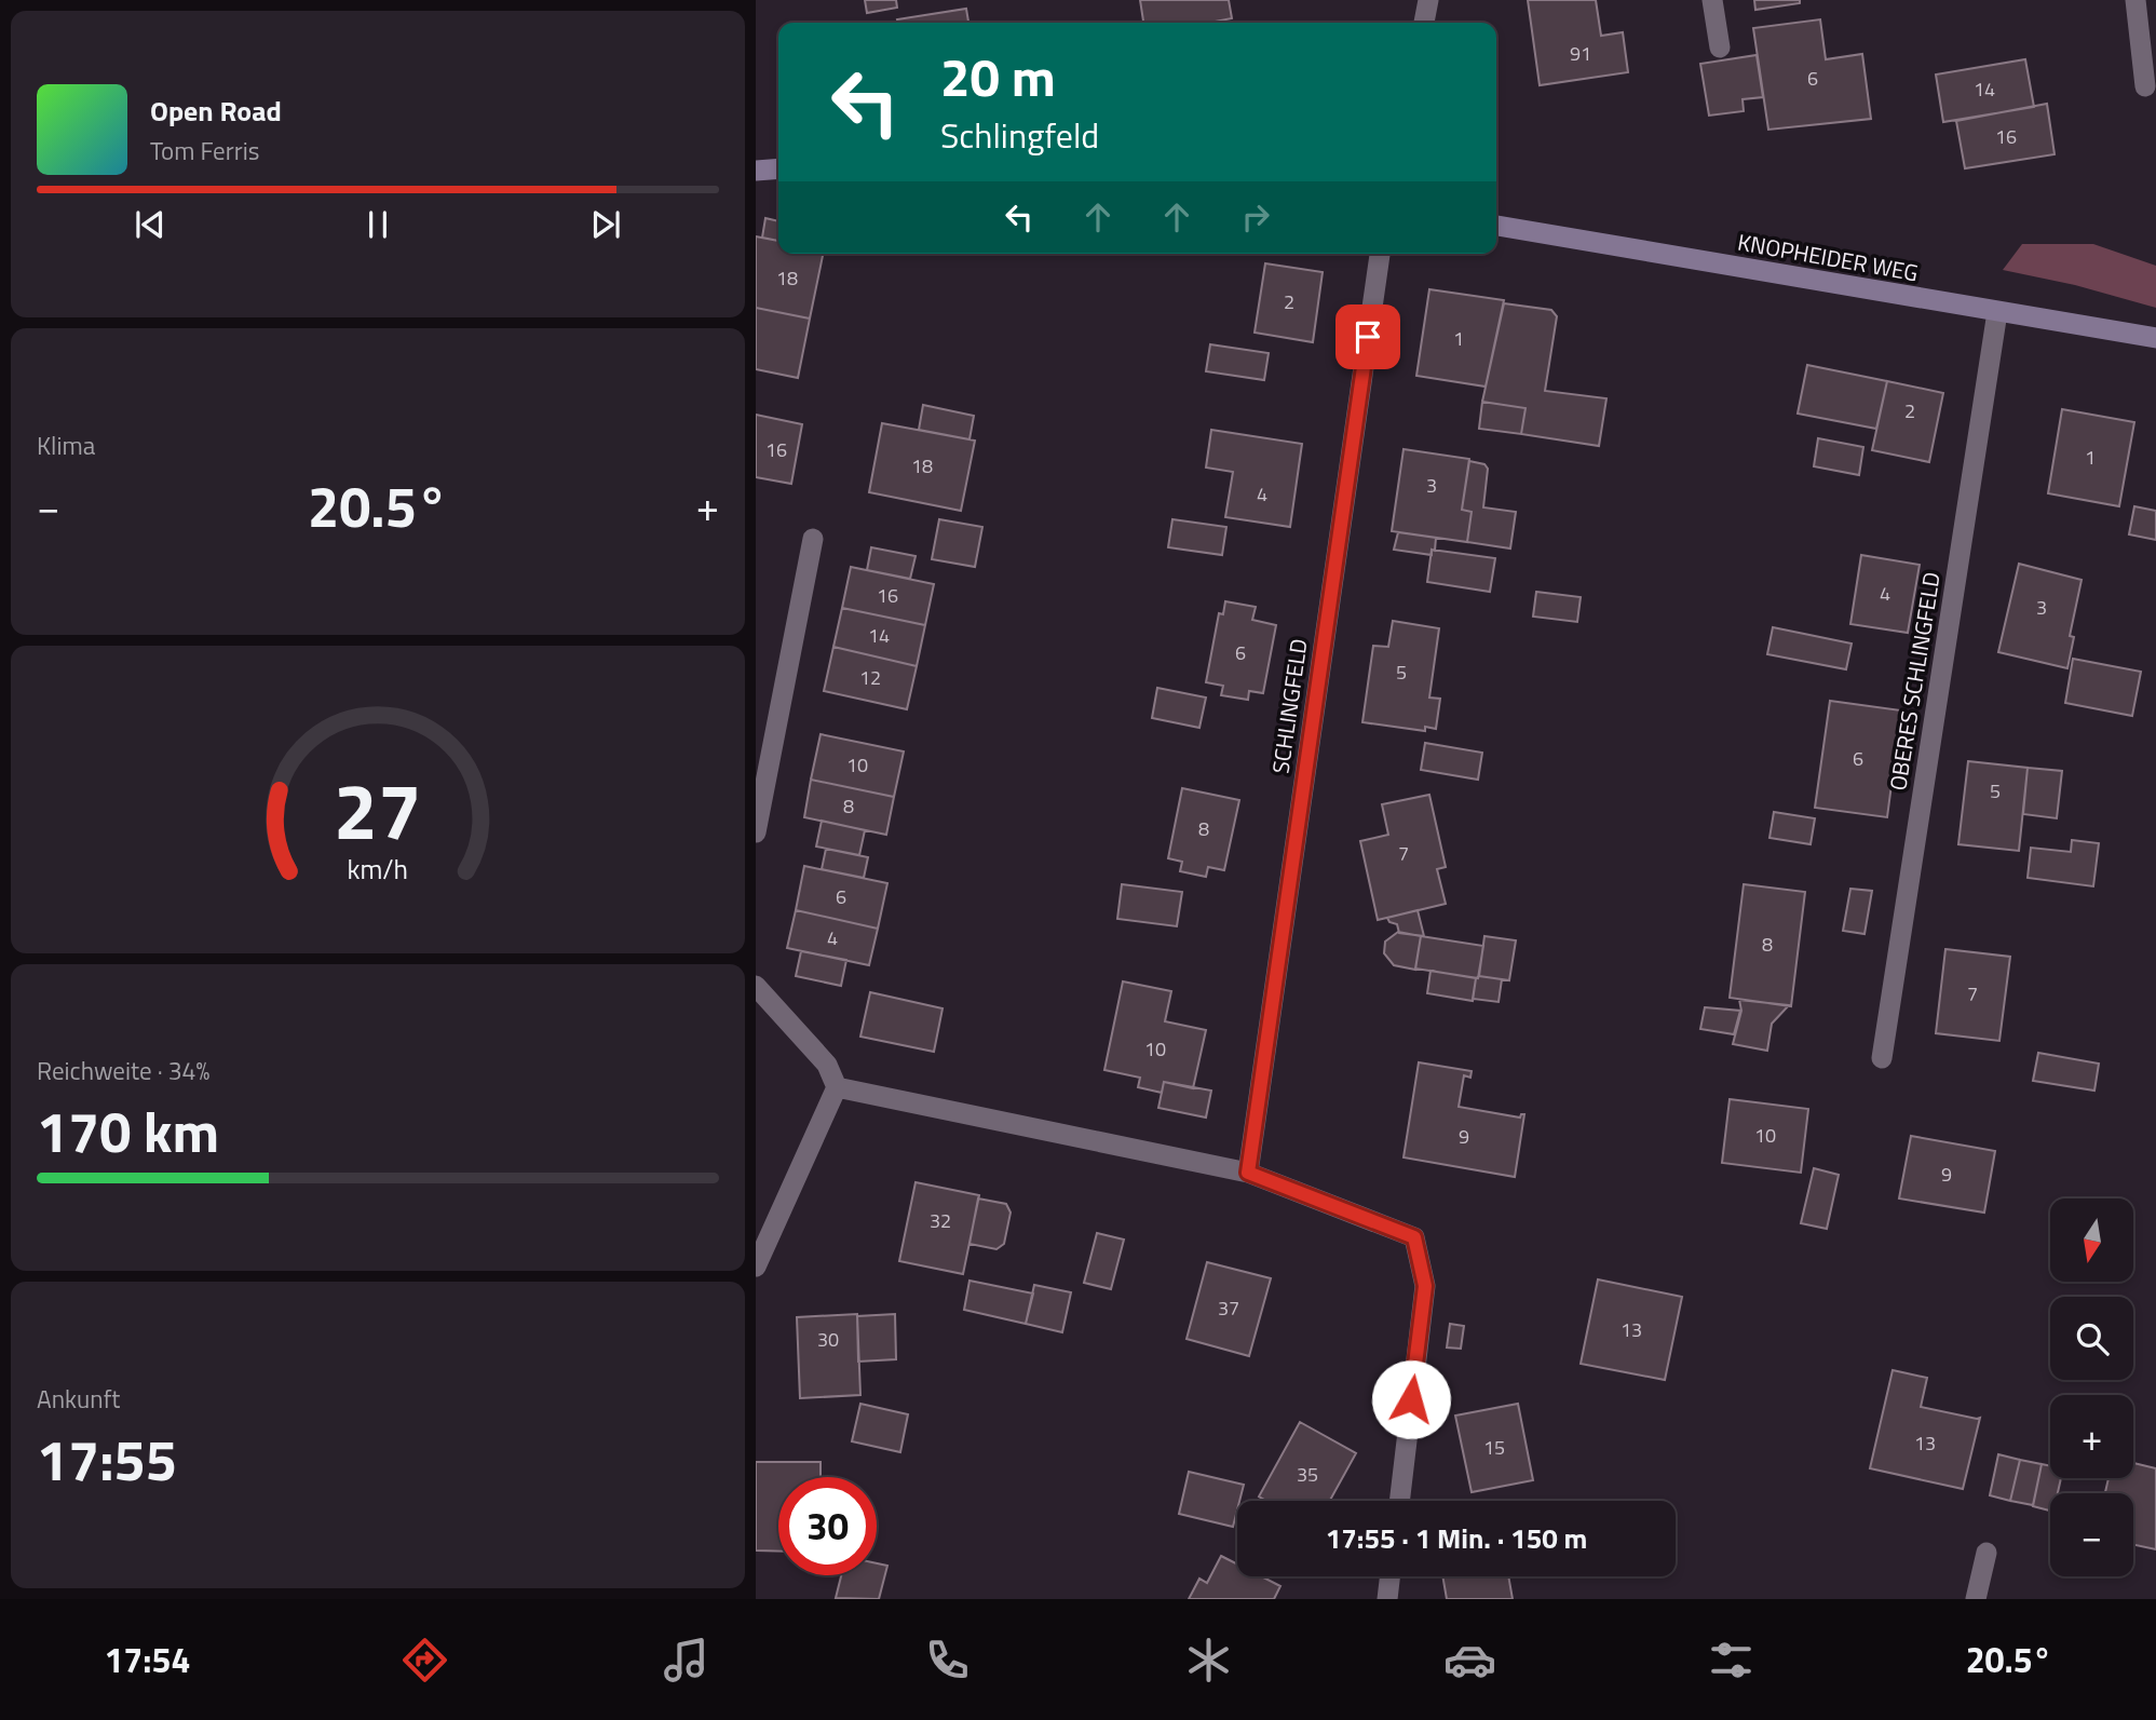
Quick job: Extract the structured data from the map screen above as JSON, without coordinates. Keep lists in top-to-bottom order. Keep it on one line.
{"streets":{"main road":["KNOPHEIDER WEG"],"street":["OBERES SCHLINGFELD","SCHLINGFELD"]},"crossings":[["KNOPHEIDER WEG","OBERES SCHLINGFELD"]],"house_numbers":["91","6","14","16","18","2","1","2","16","1","18","3","4","4","16","3","14","6","5","12","6","10","5","8","8","7","6","4","8","7","10","10","9","9","32","37","13","30","13","15","35"],"north":"bottom","page":{"turn":["20 m","Schlingfeld"],"song":["Open Road","Tom Ferris"],"tile":["Klima",["Reichweite · 34%","170 km"],["Ankunft","17:55"]],"heat":["−","20.5°","+"],"map_buttons":["+","−"],"limit":"30","trip":"17:55 · 1 Min. · 150 m","tabs":["17:54","20.5°"],"gauge":["27","km/h"]}}
